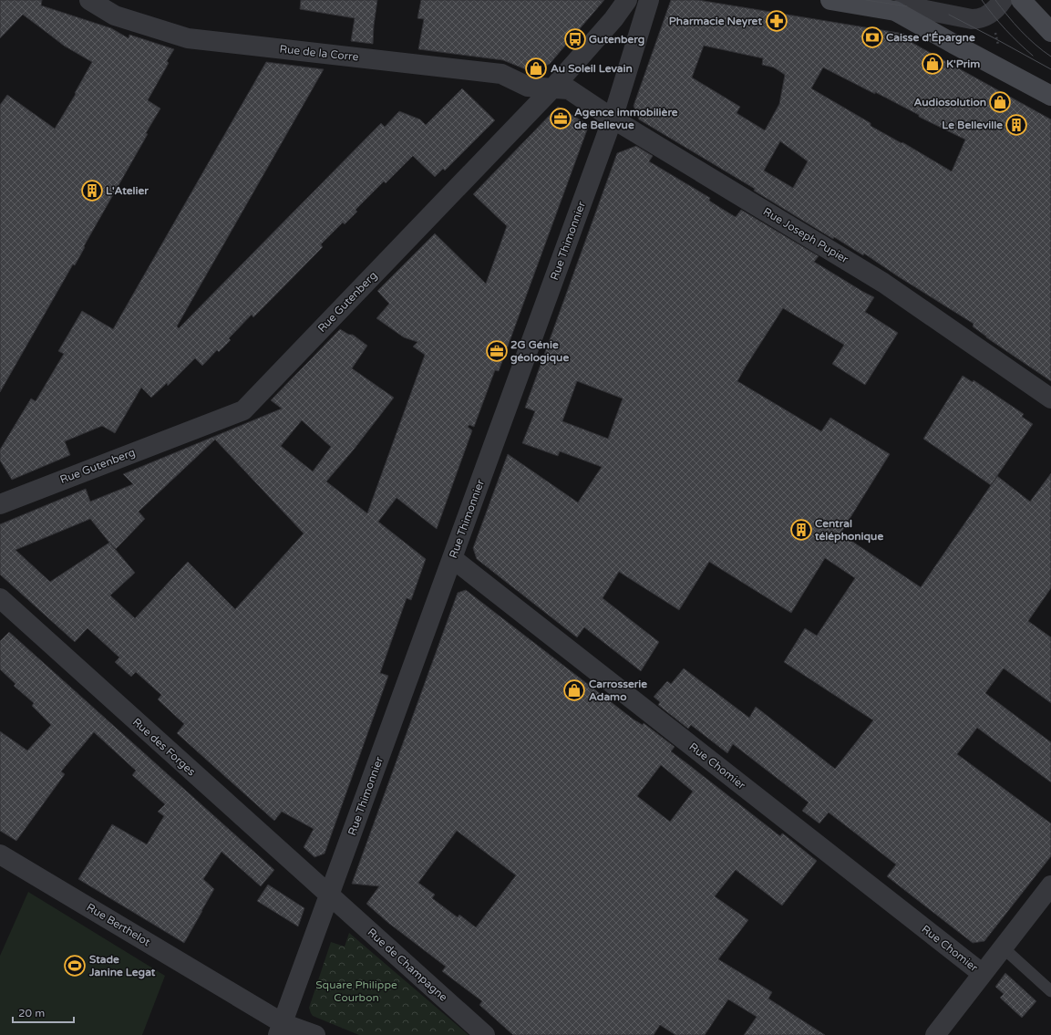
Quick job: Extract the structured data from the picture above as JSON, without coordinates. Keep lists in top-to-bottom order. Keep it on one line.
{"streets":{"street":["Rue de la Corre","Rue Joseph Pupier","Rue Thimonnier","Rue Gutenberg","Rue des Forges","Rue Chomier","Rue Berthelot","Rue de Champagne"]},"crossings":[["Rue de la Corre","Rue Joseph Pupier"],["Rue de la Corre","Rue Gutenberg"],["Rue Joseph Pupier","Rue Thimonnier"],["Rue Joseph Pupier","Rue Gutenberg"],["Rue Thimonnier","Rue des Forges"],["Rue Thimonnier","Rue Chomier"],["Rue Thimonnier","Rue Berthelot"],["Rue Thimonnier","Rue de Champagne"],["Rue des Forges","Rue de Champagne"]],"parks":["Square Philippe Courbon"],"places":{"pharmacy":["Pharmacie Neyret"],"bank":["Caisse d'Épargne"],"bus stop":["Gutenberg"],"shop":["K'Prim","Au Soleil Levain","Audiosolution","Carrosserie Adamo"],"office":["Agence immobilière de Bellevue","2G Génie géologique"],"building":["Le Belleville","L'Atelier","Central téléphonique"],"sports":["Stade Janine Legat"]},"scale_bar":"20 m"}
